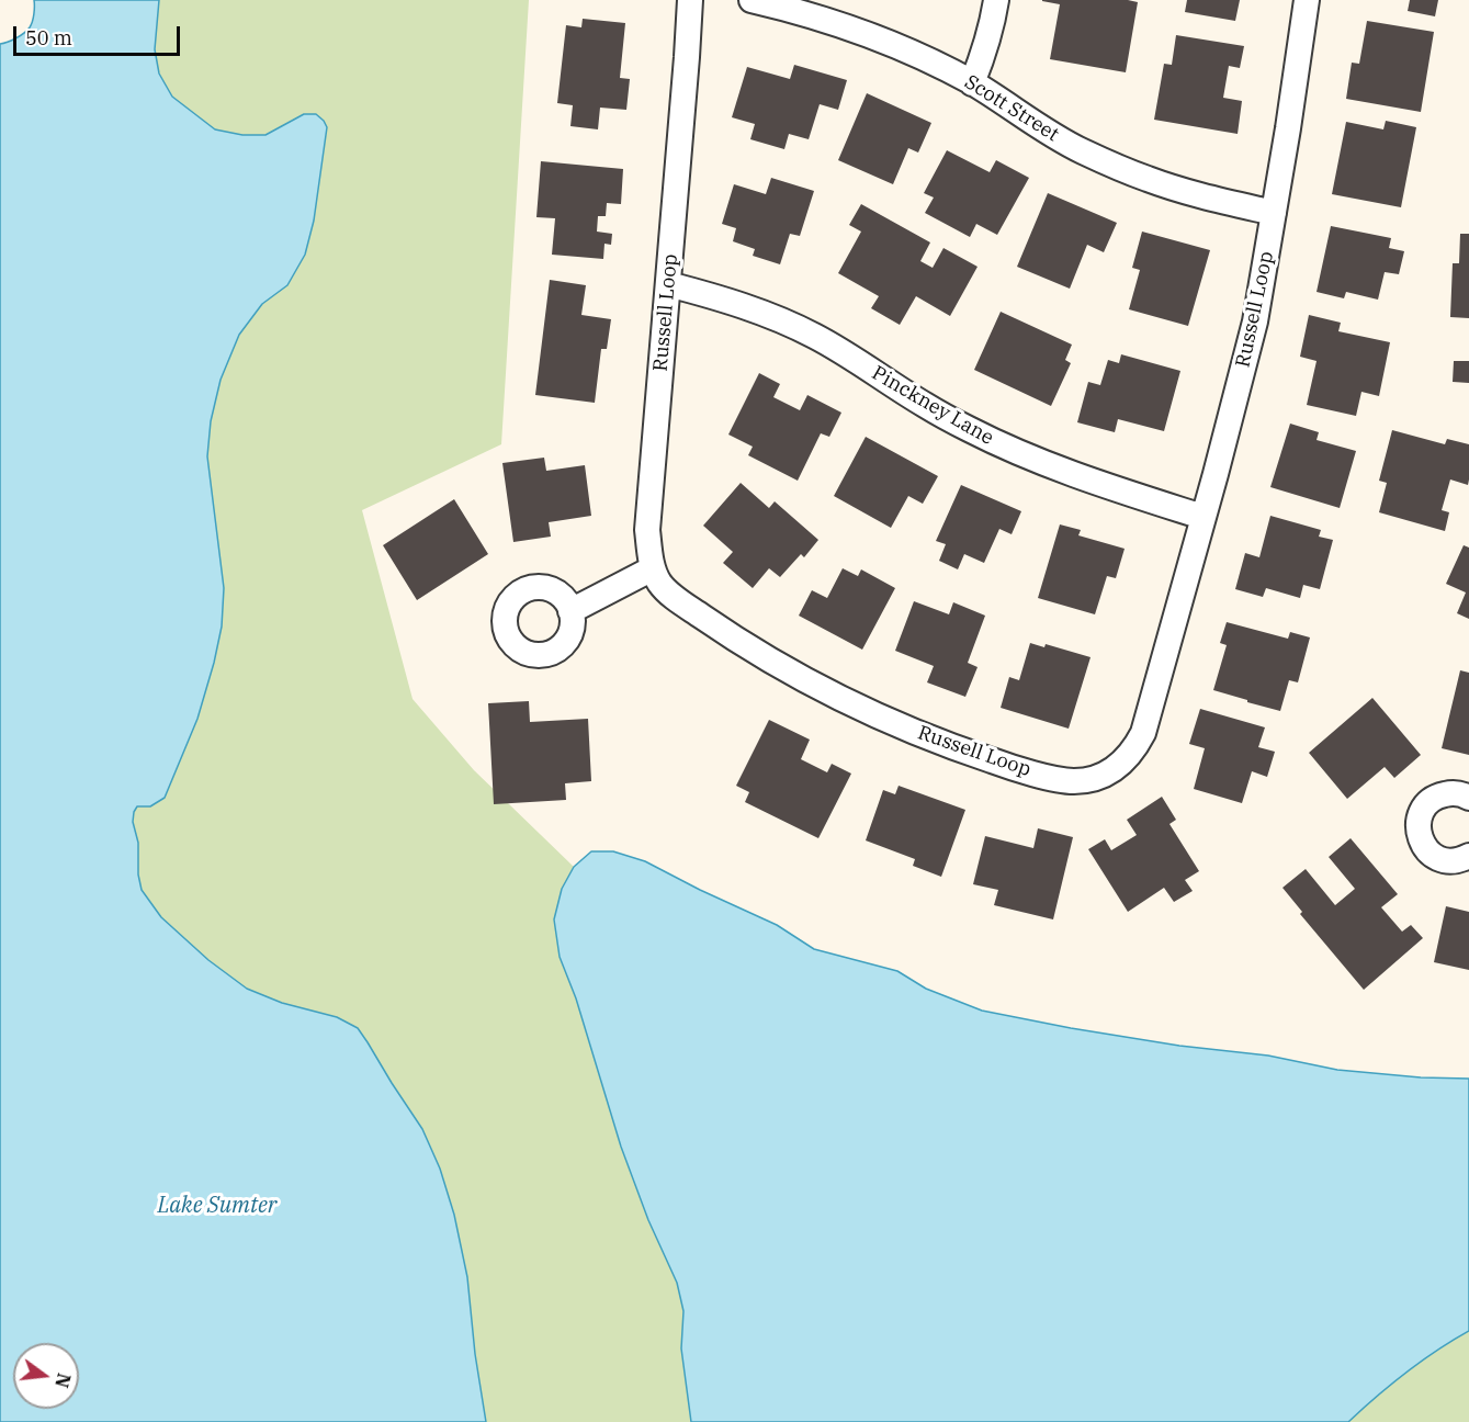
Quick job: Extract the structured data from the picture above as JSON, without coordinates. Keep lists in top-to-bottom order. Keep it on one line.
{"streets":{"street":["Scott Street","Russell Loop","Pinckney Lane"]},"crossings":[["Scott Street","Russell Loop"],["Russell Loop","Pinckney Lane"]],"water":["Lake Sumter"],"scale_bar":"50 m","north":"right"}
